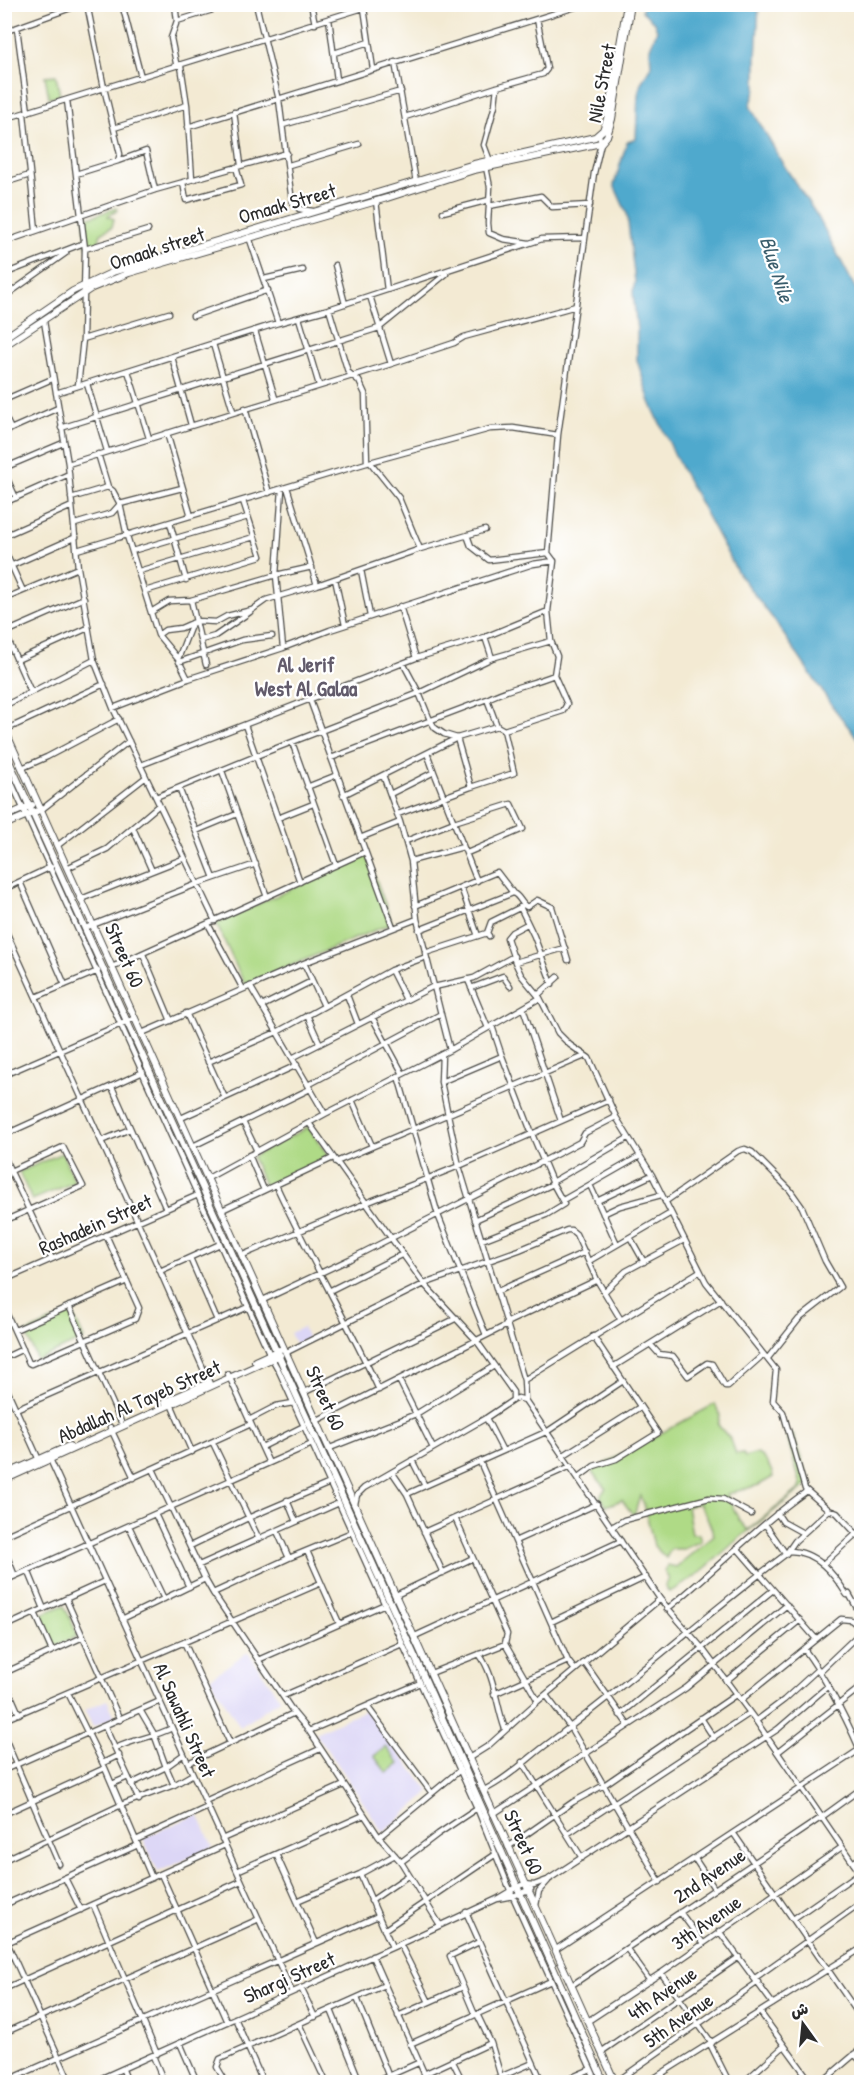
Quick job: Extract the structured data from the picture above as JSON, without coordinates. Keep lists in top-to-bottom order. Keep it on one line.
{"streets":{"main road":["Nile Street","Omaak Street","Omaak street","Street 60","Abdallah Al Tayeb Street"],"street":["Rashadein Street","Al Sawahli Street","2nd Avenue","3th Avenue","Shargi Street","4th Avenue","5th Avenue"]},"crossings":[["Nile Street","Omaak Street"],["Nile Street","Omaak street"],["Omaak Street","Omaak street"],["Street 60","Rashadein Street"],["Street 60","Abdallah Al Tayeb Street"],["Street 60","2nd Avenue"],["Street 60","3th Avenue"],["Street 60","Shargi Street"],["Street 60","4th Avenue"],["Street 60","5th Avenue"],["Abdallah Al Tayeb Street","Al Sawahli Street"],["Al Sawahli Street","Shargi Street"]],"districts":["Al Jerif West Al Galaa"],"water":["Blue Nile"],"north":"top"}
